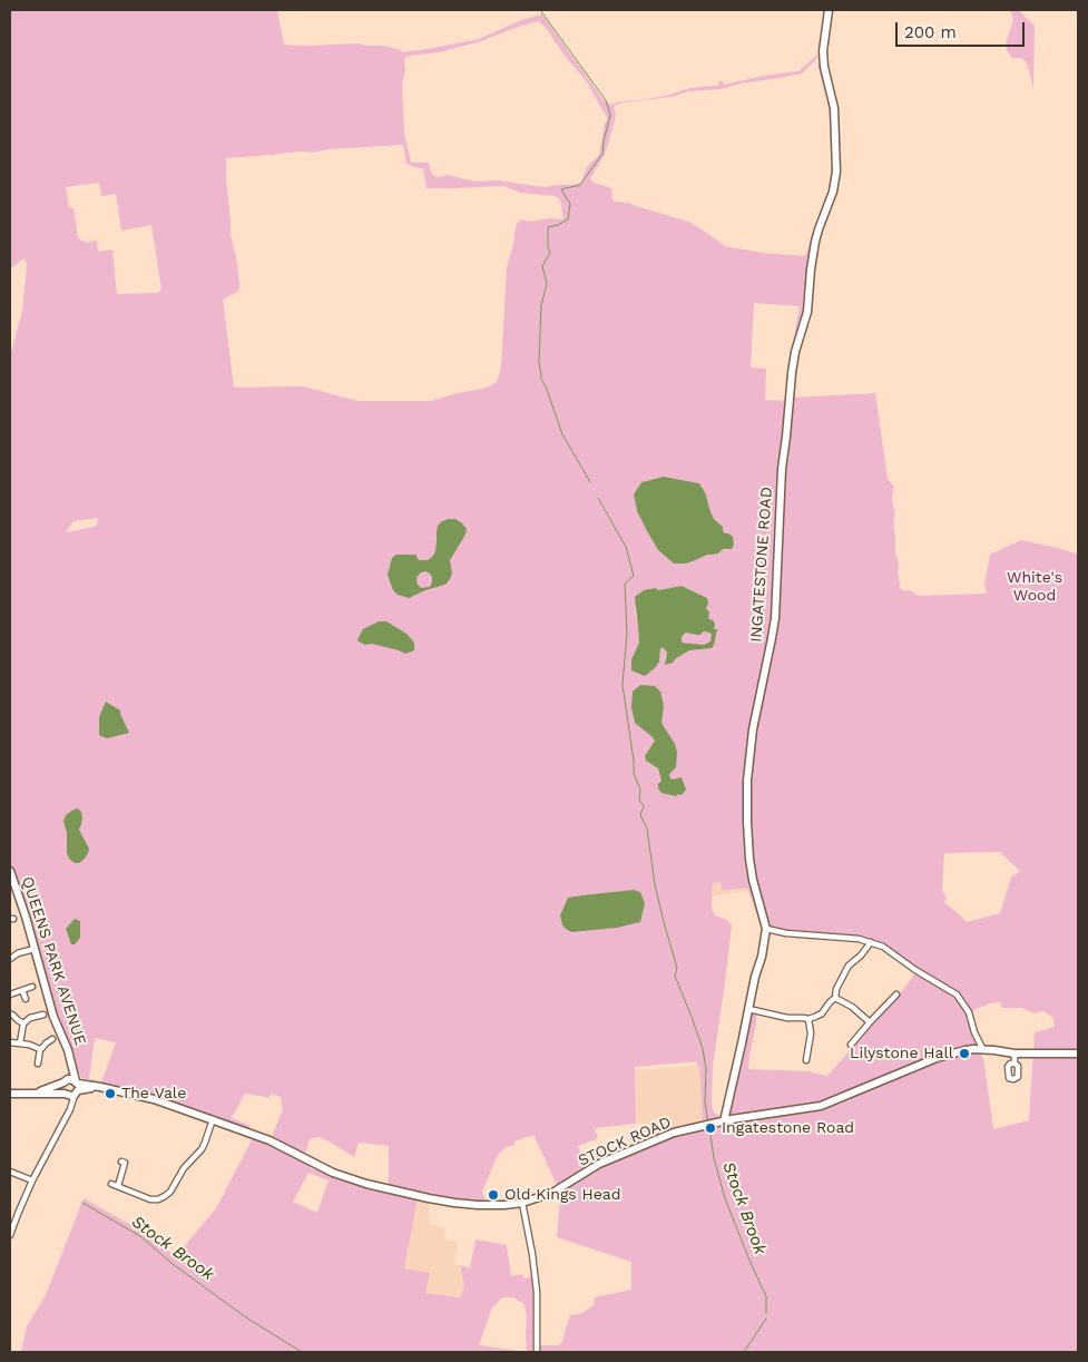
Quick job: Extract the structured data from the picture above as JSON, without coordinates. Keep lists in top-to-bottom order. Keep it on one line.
{"streets":{"street":["INGATESTONE ROAD","QUEENS PARK AVENUE","STOCK ROAD"]},"crossings":[["INGATESTONE ROAD","STOCK ROAD"],["QUEENS PARK AVENUE","STOCK ROAD"]],"water":["Stock Brook"],"parks":["White's Wood"],"places":["Lilystone Hall","The Vale","Ingatestone Road","Old Kings Head"],"scale_bar":"200 m"}
